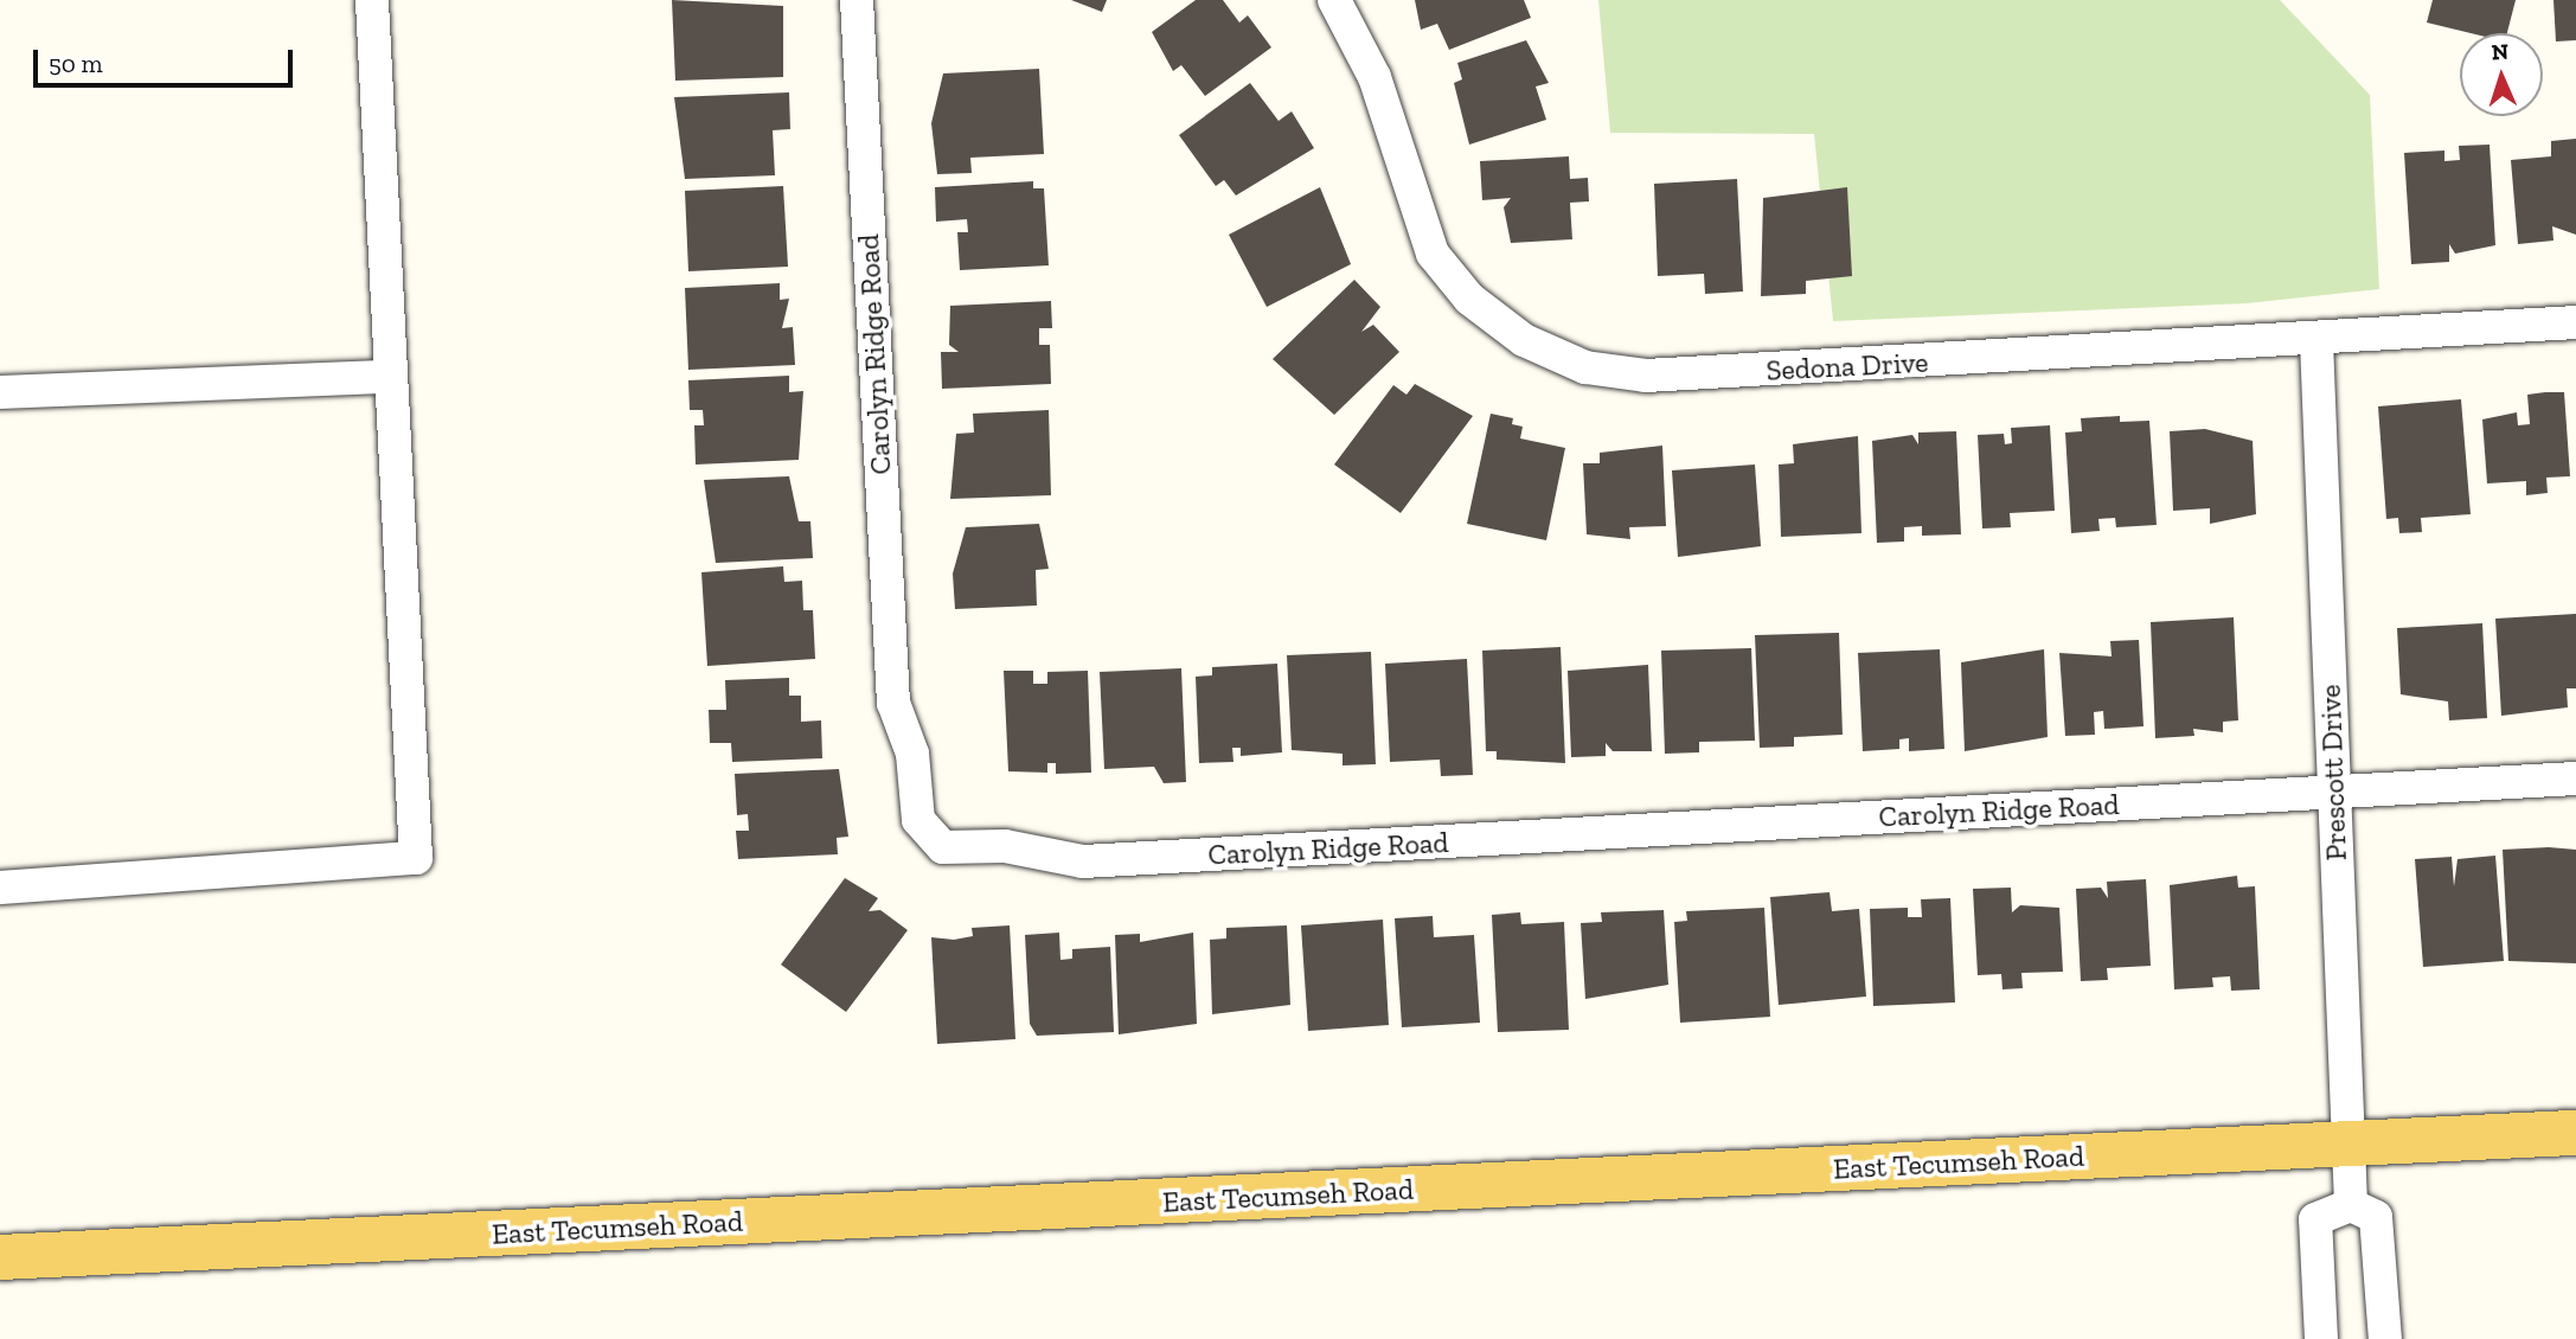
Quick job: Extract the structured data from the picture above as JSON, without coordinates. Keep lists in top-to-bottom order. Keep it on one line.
{"streets":{"main road":["East Tecumseh Road"],"street":["Carolyn Ridge Road","Sedona Drive","Prescott Drive"]},"crossings":[["Carolyn Ridge Road","Prescott Drive"],["Sedona Drive","Prescott Drive"],["Prescott Drive","East Tecumseh Road"]],"scale_bar":"50 m","north":"top"}
